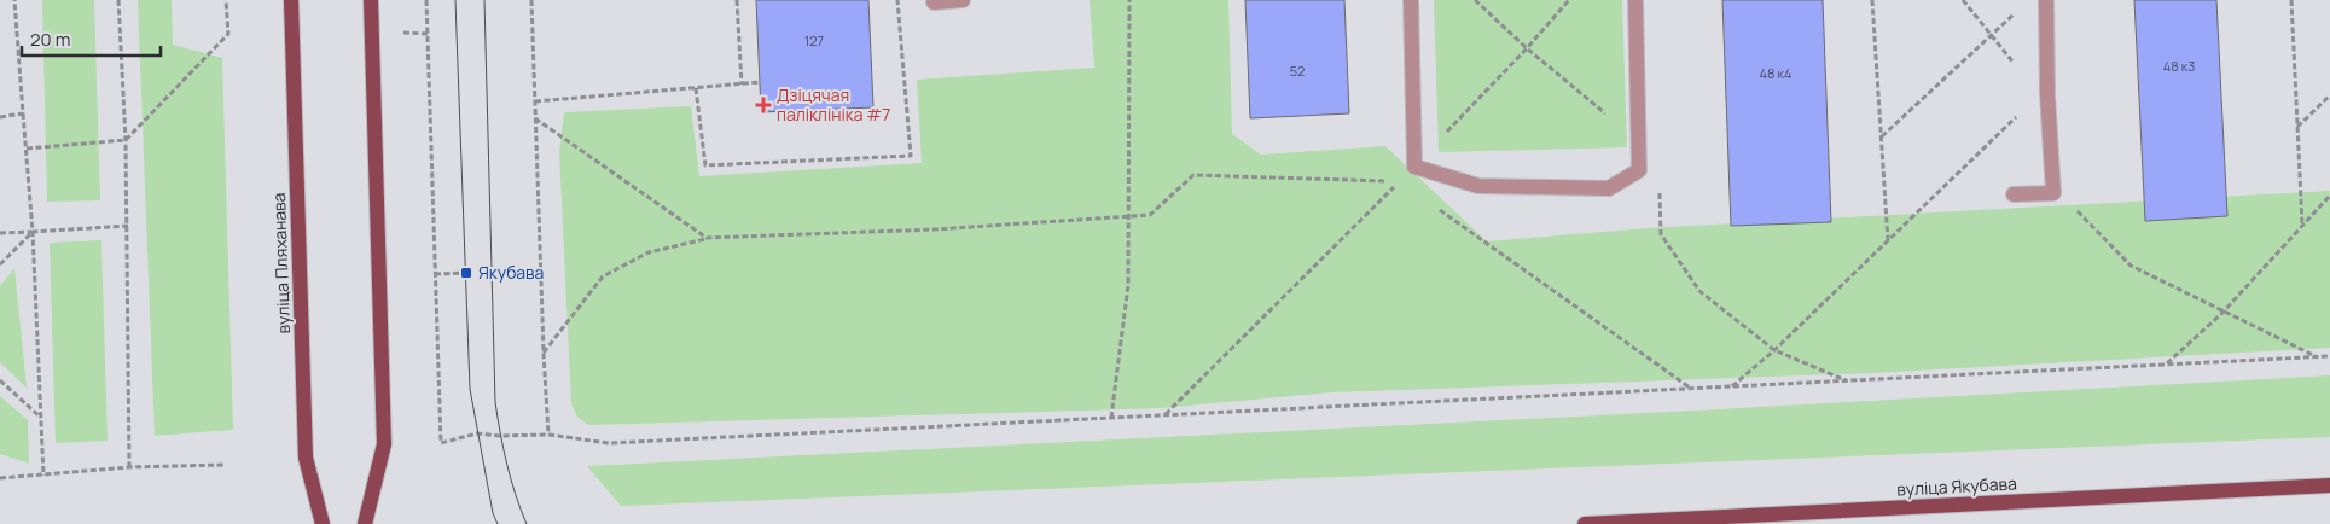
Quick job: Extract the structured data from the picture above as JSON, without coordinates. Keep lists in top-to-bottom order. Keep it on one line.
{"streets":{"main road":["вуліца Пляханава","вуліца Якубава"]},"places":{"health":["Дзіцячая паліклініка #7"],"transit":["Якубава"]},"house_numbers":["127","48 к3","52","48 к4"],"scale_bar":"20 m"}
